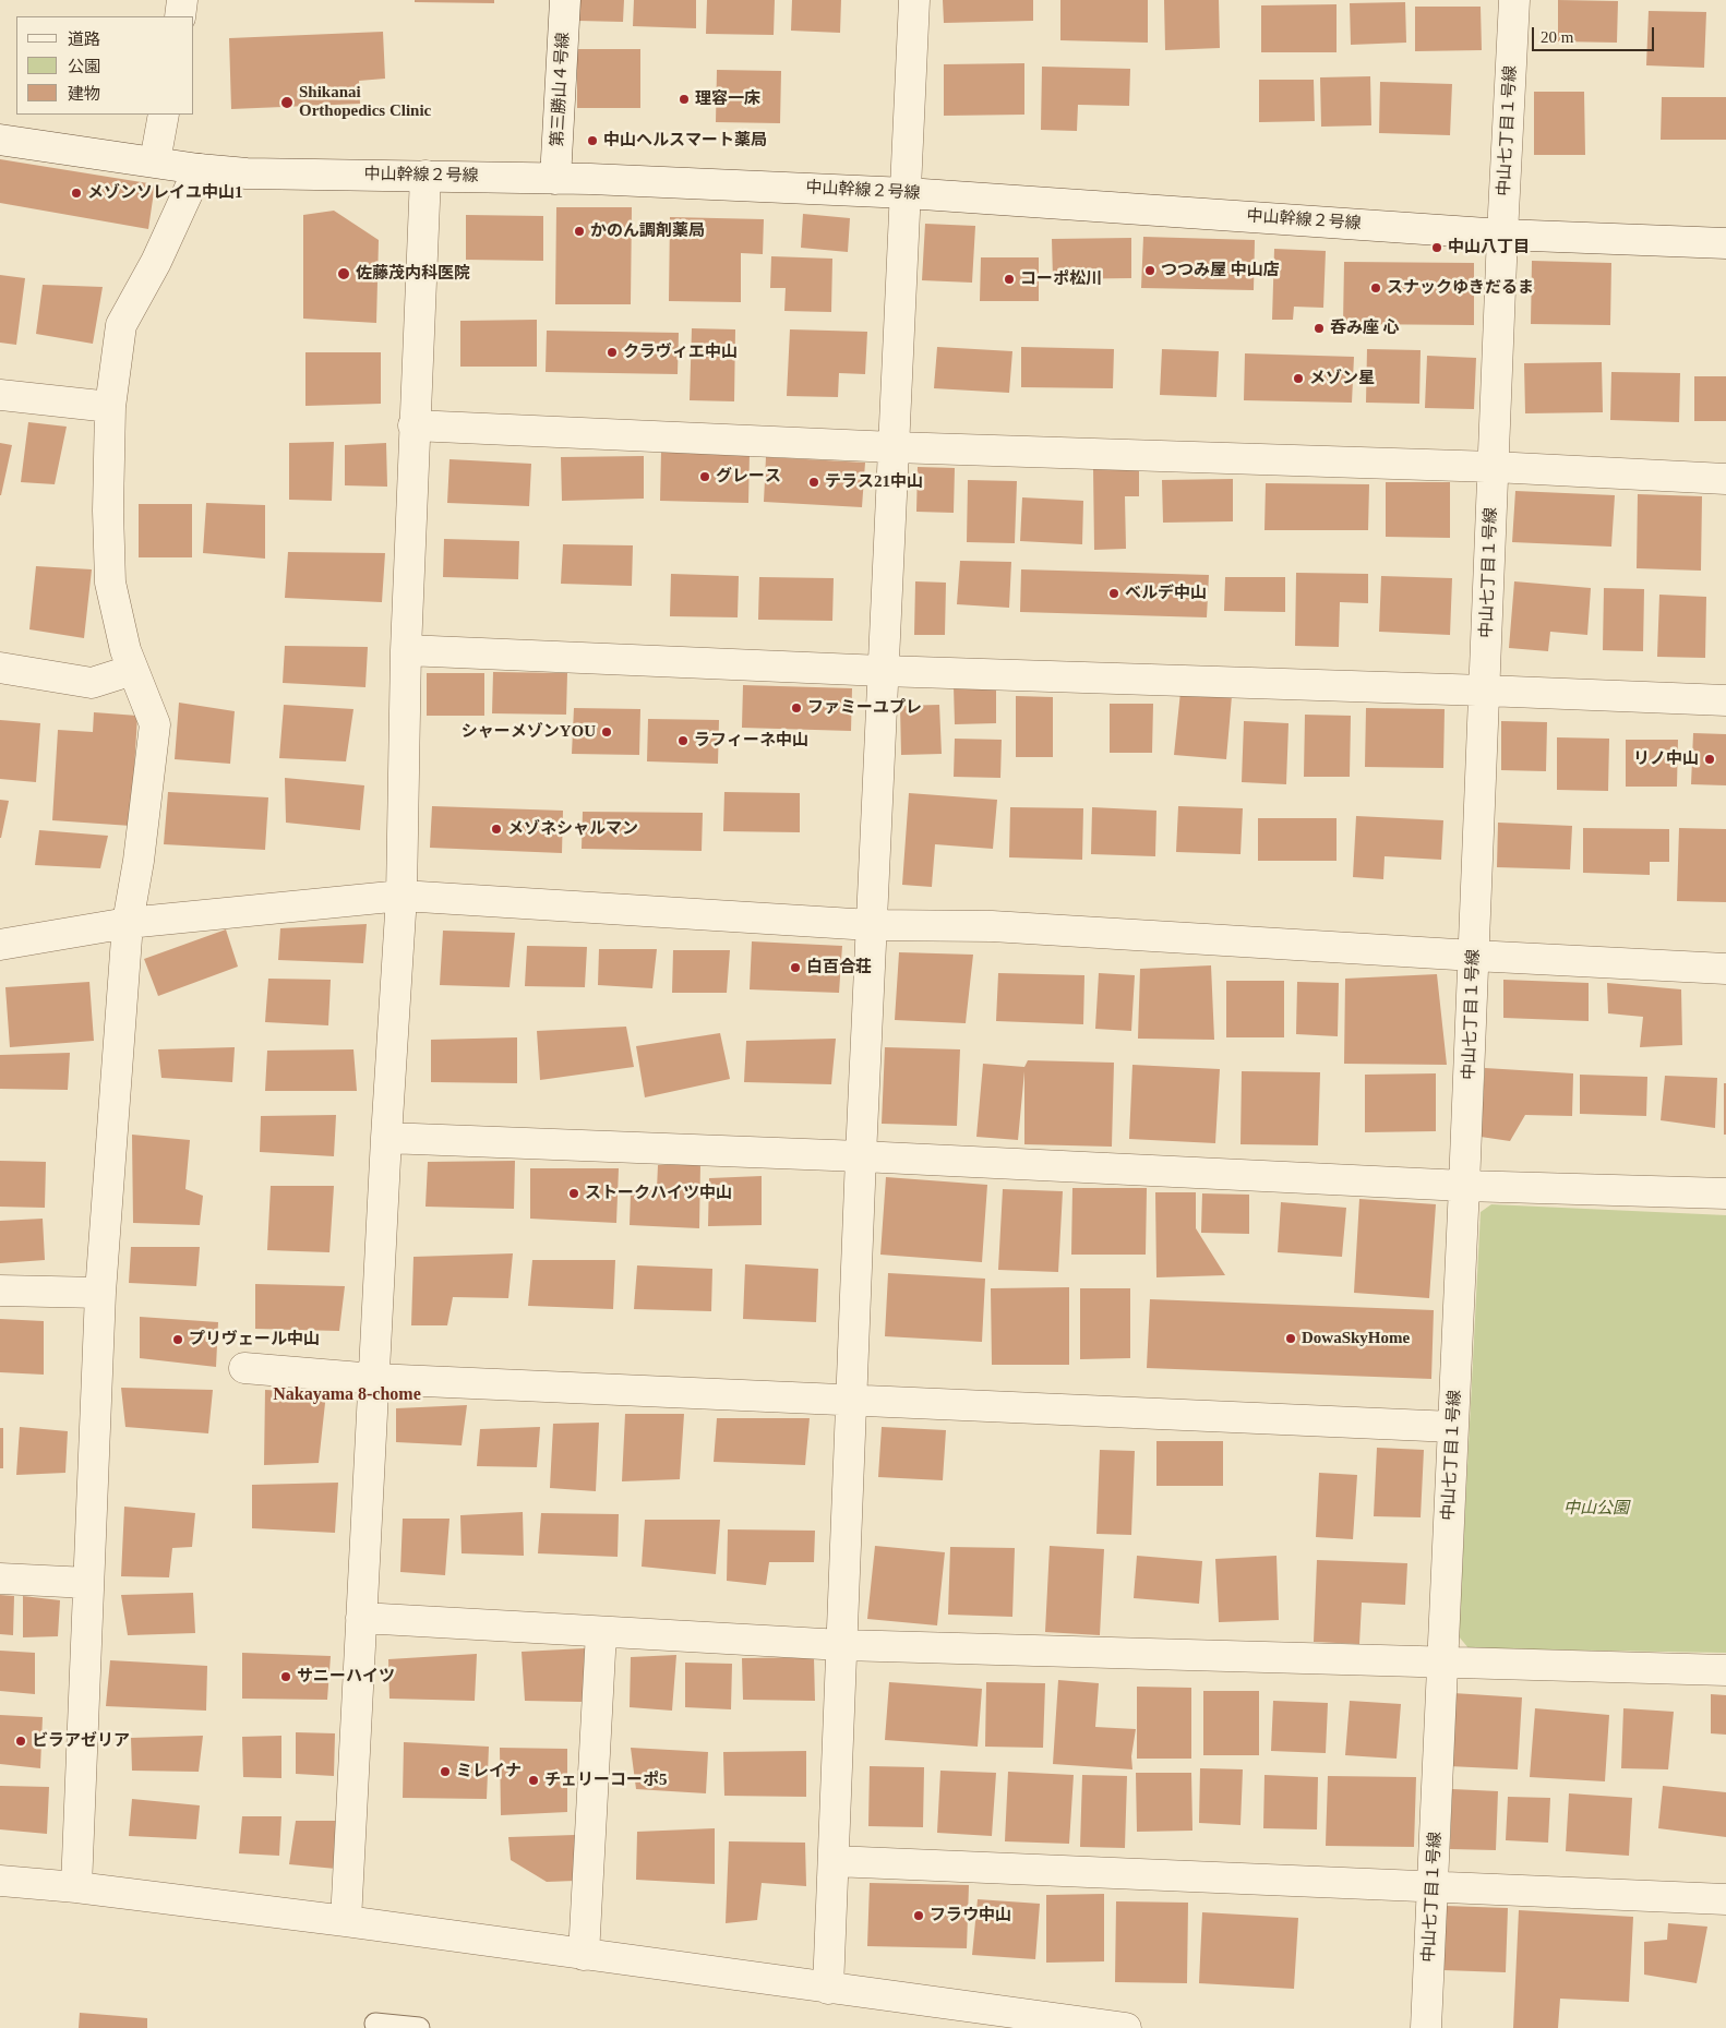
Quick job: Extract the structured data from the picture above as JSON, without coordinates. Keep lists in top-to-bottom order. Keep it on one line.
{"streets":{"street":["第三勝山４号線","中山七丁目１号線","中山幹線２号線"]},"crossings":[["第三勝山４号線","中山幹線２号線"],["中山七丁目１号線","中山幹線２号線"]],"districts":["Nakayama 8-chome"],"parks":["中山公園"],"places":["理容一床","Shikanai Orthopedics Clinic","中山ヘルスマート薬局","メゾンソレイユ中山1","かのん調剤薬局","中山八丁目","つつみ屋 中山店","佐藤茂内科医院","コーポ松川","スナックゆきだるま","呑み座 心","クラヴィエ中山","メゾン星","グレース","テラス21中山","ベルデ中山","ファミーユプレ","シャーメゾンYOU","ラフィーネ中山","リノ中山","メゾネシャルマン","白百合荘","ストークハイツ中山","DowaSkyHome","プリヴェール中山","サニーハイツ","ビラアゼリア","ミレイナ","チェリーコーポ5","フラウ中山"],"legend":["道路","公園","建物"],"scale_bar":"20 m"}
